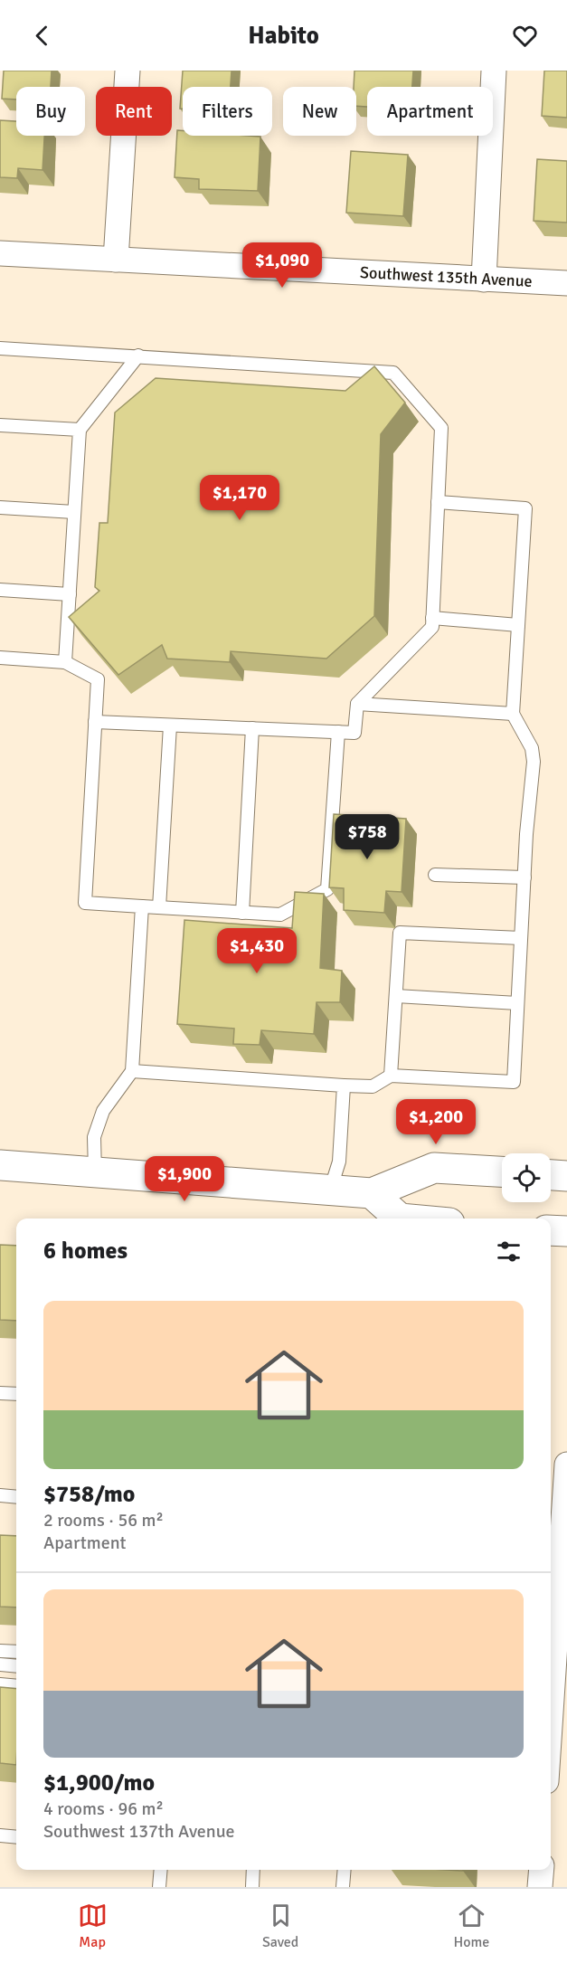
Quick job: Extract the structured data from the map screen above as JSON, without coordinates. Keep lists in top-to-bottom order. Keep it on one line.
{"streets":{"street":["Southwest 135th Avenue"]},"page":{"header":"Habito","chip":["Buy","Rent","Filters","New","Apartment"],"price":["$1,090","$1,170","$758","$1,430","$1,200","$1,900"],"heading":"6 homes","list":[{"name":"$758/mo","note":"2 rooms · 56 m² · Apartment"},{"name":"$1,900/mo","note":"4 rooms · 96 m² · Southwest 137th Avenue"}],"tabs":["Map","Saved","Home"]}}
